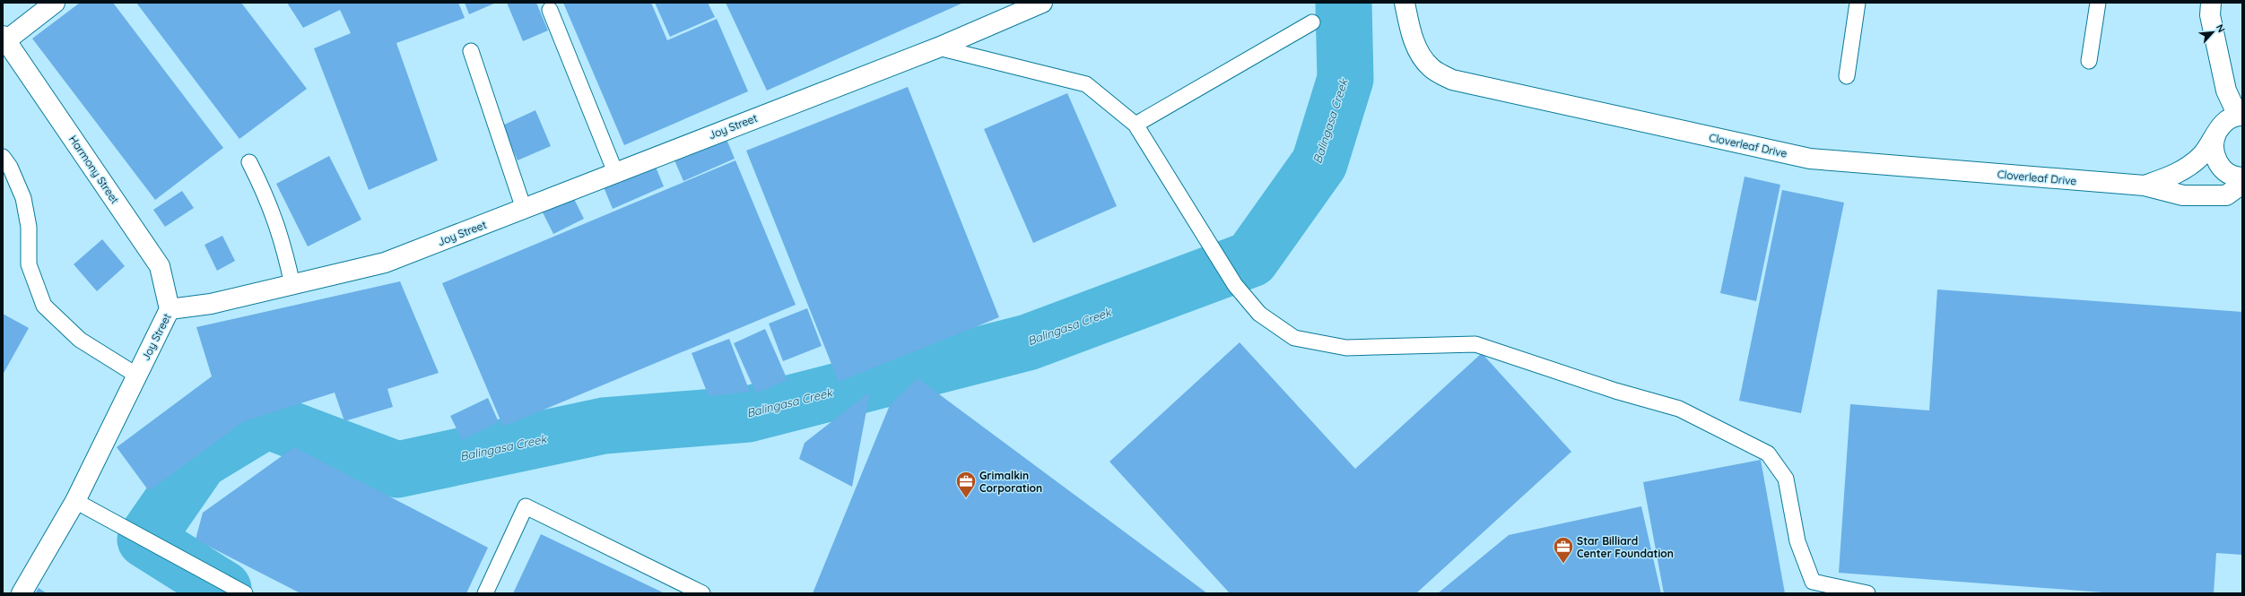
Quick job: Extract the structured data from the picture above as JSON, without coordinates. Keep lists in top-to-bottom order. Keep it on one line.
{"streets":{"street":["Joy Street","Cloverleaf Drive","Harmony Street"]},"crossings":[["Joy Street","Harmony Street"]],"water":["Balingasa Creek"],"places":{"office":["Grimalkin Corporation","Star Billiard Center Foundation"]},"north":"top right"}
